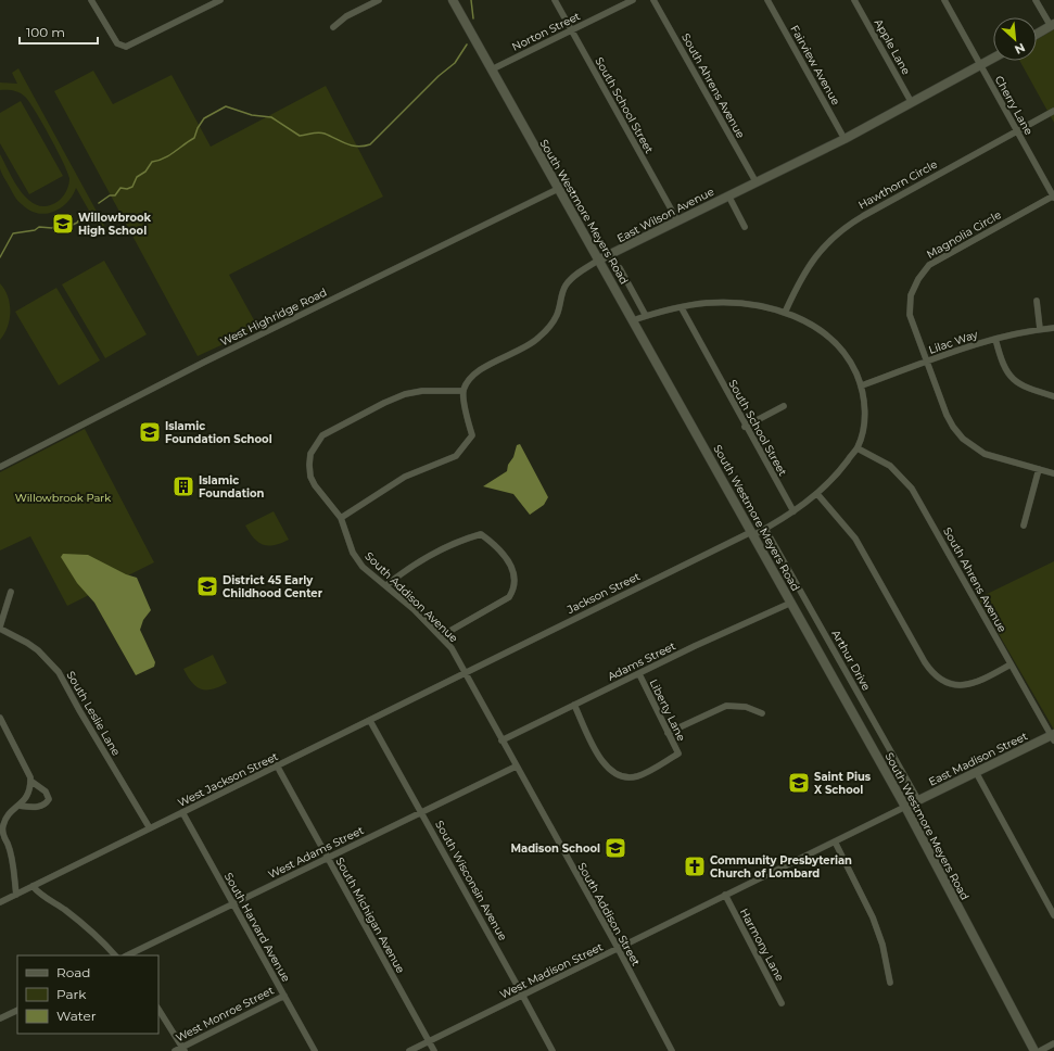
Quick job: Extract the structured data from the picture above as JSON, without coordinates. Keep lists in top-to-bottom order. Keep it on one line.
{"streets":{"street":["Norton Street","Apple Lane","Fairview Avenue","South Ahrens Avenue","South School Street","Cherry Lane","Hawthorn Circle","South Westmore Meyers Road","East Wilson Avenue","Magnolia Circle","West Highridge Road","Lilac Way","Jackson Street","South Addison Avenue","Arthur Drive","Adams Street","Liberty Lane","South Leslie Lane","East Madison Street","West Jackson Street","West Adams Street","South Wisconsin Avenue","South Addison Street","South Michigan Avenue","South Harvard Avenue","Harmony Lane","West Madison Street","West Monroe Street"]},"crossings":[["Norton Street","South School Street"],["Norton Street","South Westmore Meyers Road"],["Apple Lane","East Wilson Avenue"],["Fairview Avenue","East Wilson Avenue"],["South Ahrens Avenue","East Wilson Avenue"],["South Ahrens Avenue","Jackson Street"],["South Ahrens Avenue","East Madison Street"],["South School Street","East Wilson Avenue"],["South School Street","Jackson Street"],["Cherry Lane","Hawthorn Circle"],["Cherry Lane","East Wilson Avenue"],["Cherry Lane","Magnolia Circle"],["South Westmore Meyers Road","East Wilson Avenue"],["South Westmore Meyers Road","West Highridge Road"],["South Westmore Meyers Road","Jackson Street"],["South Westmore Meyers Road","Adams Street"],["South Westmore Meyers Road","East Madison Street"],["East Wilson Avenue","South Addison Avenue"],["Magnolia Circle","Lilac Way"],["Jackson Street","South Addison Avenue"],["Jackson Street","Arthur Drive"],["Jackson Street","West Jackson Street"],["Jackson Street","South Addison Street"],["South Addison Avenue","West Jackson Street"],["South Addison Avenue","South Addison Street"],["Arthur Drive","East Madison Street"],["Adams Street","Liberty Lane"],["Adams Street","South Addison Street"],["South Leslie Lane","West Jackson Street"],["East Madison Street","Harmony Lane"],["East Madison Street","West Madison Street"],["West Jackson Street","South Wisconsin Avenue"],["West Jackson Street","South Addison Street"],["West Jackson Street","South Michigan Avenue"],["West Jackson Street","South Harvard Avenue"],["West Adams Street","South Wisconsin Avenue"],["West Adams Street","South Addison Street"],["West Adams Street","South Michigan Avenue"],["West Adams Street","South Harvard Avenue"],["South Wisconsin Avenue","West Madison Street"],["South Addison Street","West Madison Street"],["South Michigan Avenue","West Madison Street"],["South Harvard Avenue","West Monroe Street"],["Harmony Lane","West Madison Street"]],"parks":["Willowbrook Park"],"places":{"school or university":["Willowbrook High School","Islamic Foundation School","District 45 Early Childhood Center","Saint Pius X School","Madison School"],"building":["Islamic Foundation"],"church":["Community Presbyterian Church of Lombard"]},"legend":["Road","Park","Water"],"scale_bar":"100 m","north":"bottom right"}
